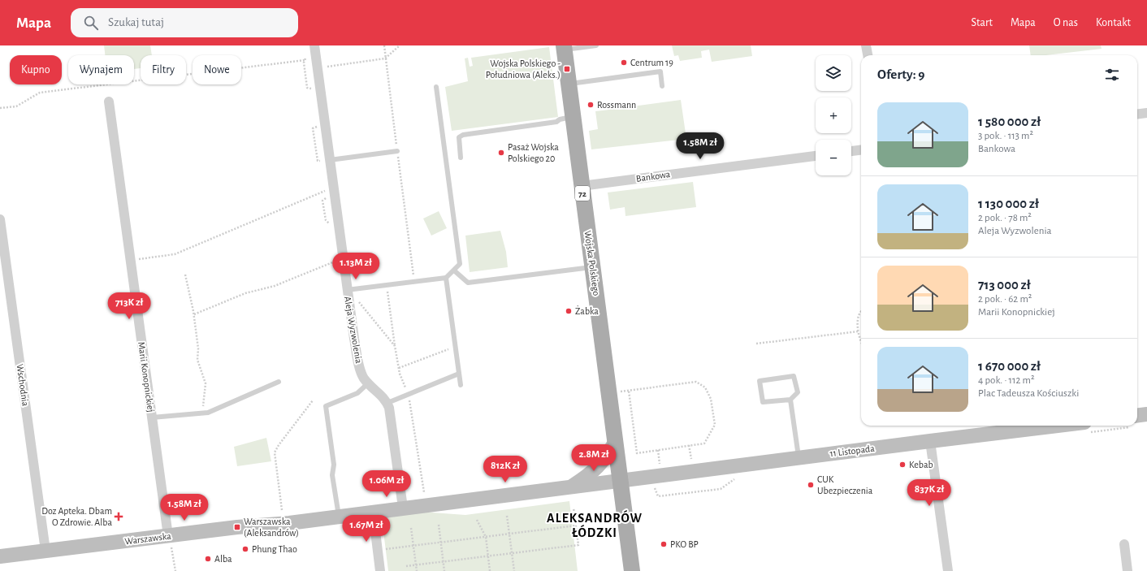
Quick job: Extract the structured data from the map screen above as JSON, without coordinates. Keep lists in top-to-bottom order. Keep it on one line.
{"streets":{"main road":["72","Wojska Polskiego","11 Listopada","Warszawska"],"street":["Bankowa","Aleja Wyzwolenia","Marii Konopnickiej","Wschodnia"]},"crossings":[["Bankowa","Wojska Polskiego"],["72","Wojska Polskiego"],["72","11 Listopada"],["Wojska Polskiego","11 Listopada"],["Marii Konopnickiej","Warszawska"],["Wschodnia","Warszawska"],["11 Listopada","Warszawska"]],"districts":["ALEKSANDRÓW ŁÓDZKI"],"places":{"other":["Centrum 19","Rossmann","Pasaż Wojska Polskiego 20","Żabka","Kebab","CUK Ubezpieczenia","PKO BP","Phung Thao","Alba"],"transit":["Wojska Polskiego - Południowa (Aleks.)","Warszawska (Aleksandrów)"],"health":["Doz Apteka. Dbam O Zdrowie. Alba"]},"page":{"header":"Mapa","search":"Szukaj tutaj","nav":["Start","Mapa","O nas","Kontakt"],"map_buttons":["+","−"],"chip":["Kupno","Wynajem","Filtry","Nowe"],"heading":"Oferty: 9","list":[{"name":"1 580 000 zł","note":"3 pok. · 113 m² · Bankowa"},{"name":"1 130 000 zł","note":"2 pok. · 78 m² · Aleja Wyzwolenia"},{"name":"713 000 zł","note":"2 pok. · 62 m² · Marii Konopnickiej"},{"name":"1 670 000 zł","note":"4 pok. · 112 m² · Plac Tadeusza Kościuszki"}],"price":["1.58M zł","1.13M zł","713K zł","2.8M zł","812K zł","1.06M zł","837K zł","1.58M zł","1.67M zł"]}}
